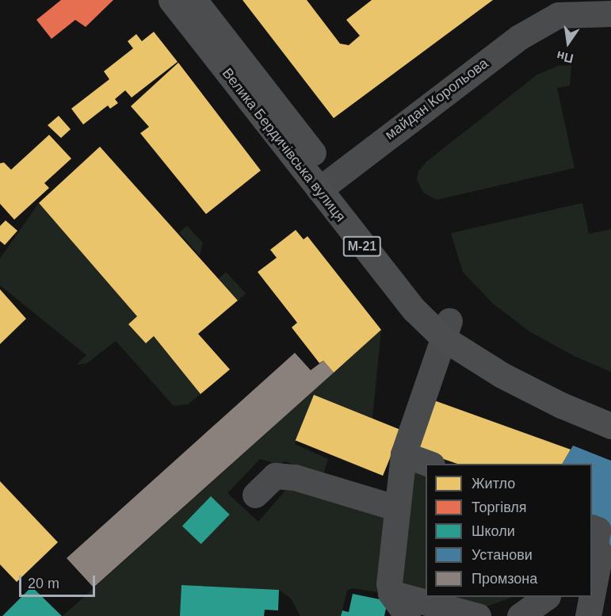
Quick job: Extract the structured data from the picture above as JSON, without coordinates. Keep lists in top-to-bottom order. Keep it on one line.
{"streets":{"highway":["Велика Бердичівська вулиця","М-21"],"street":["майдан Корольова"]},"crossings":[["майдан Корольова","Велика Бердичівська вулиця"]],"legend":["Житло","Торгівля","Школи","Установи","Промзона"],"scale_bar":"20 m","north":"bottom"}
